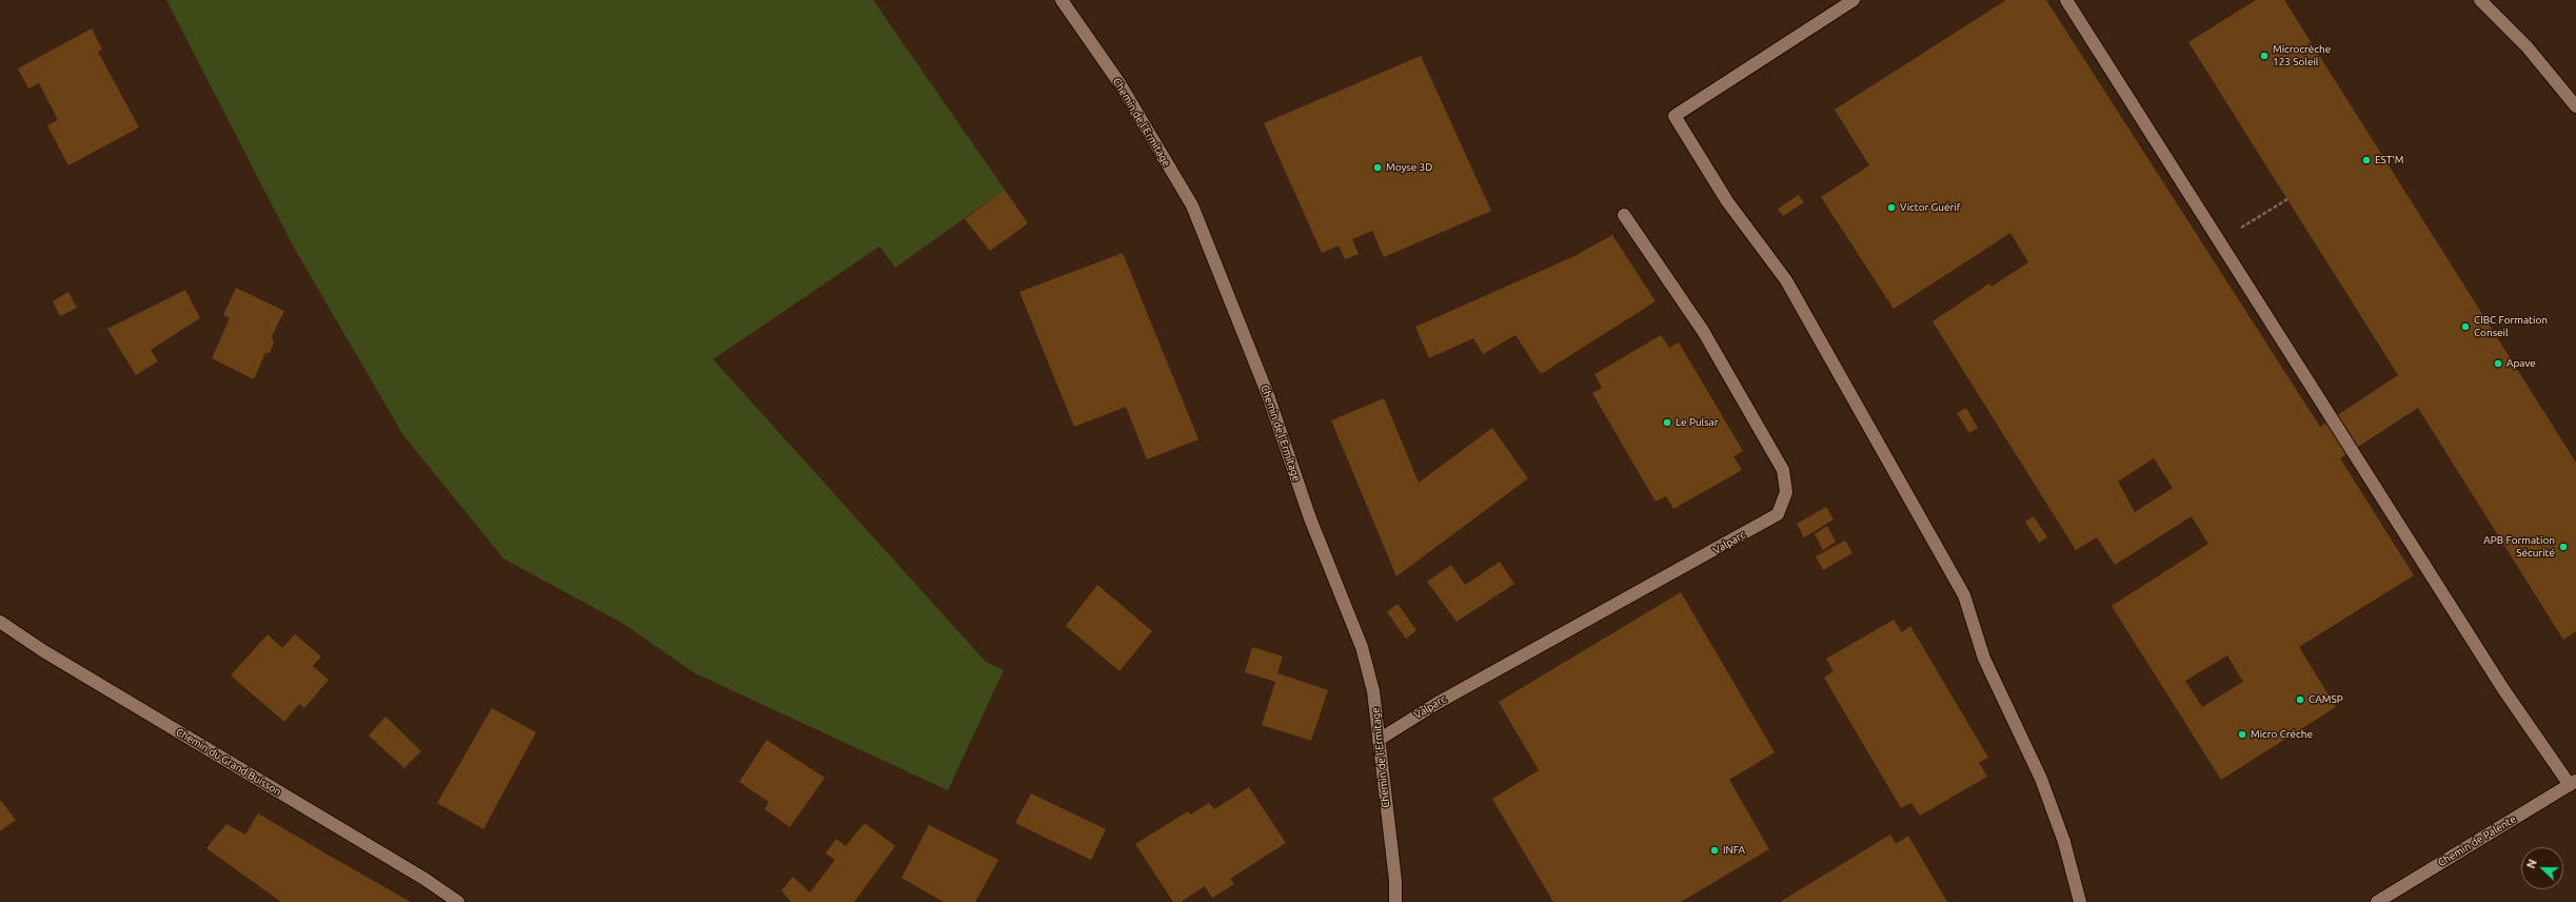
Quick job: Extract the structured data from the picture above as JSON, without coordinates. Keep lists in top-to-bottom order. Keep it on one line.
{"streets":{"street":["Chemin de l'Ermitage","Valparc","Chemin du Grand Buisson","Chemin de Palente"]},"crossings":[["Chemin de l'Ermitage","Valparc"]],"places":["Microcrèche 123 Soleil","EST’M","Moyse 3D","Victor Guérif","CIBC Formation Conseil","Apave","Le Pulsar","APB Formation Sécurité","CAMSP","Micro Créche","INFA"],"north":"left"}
